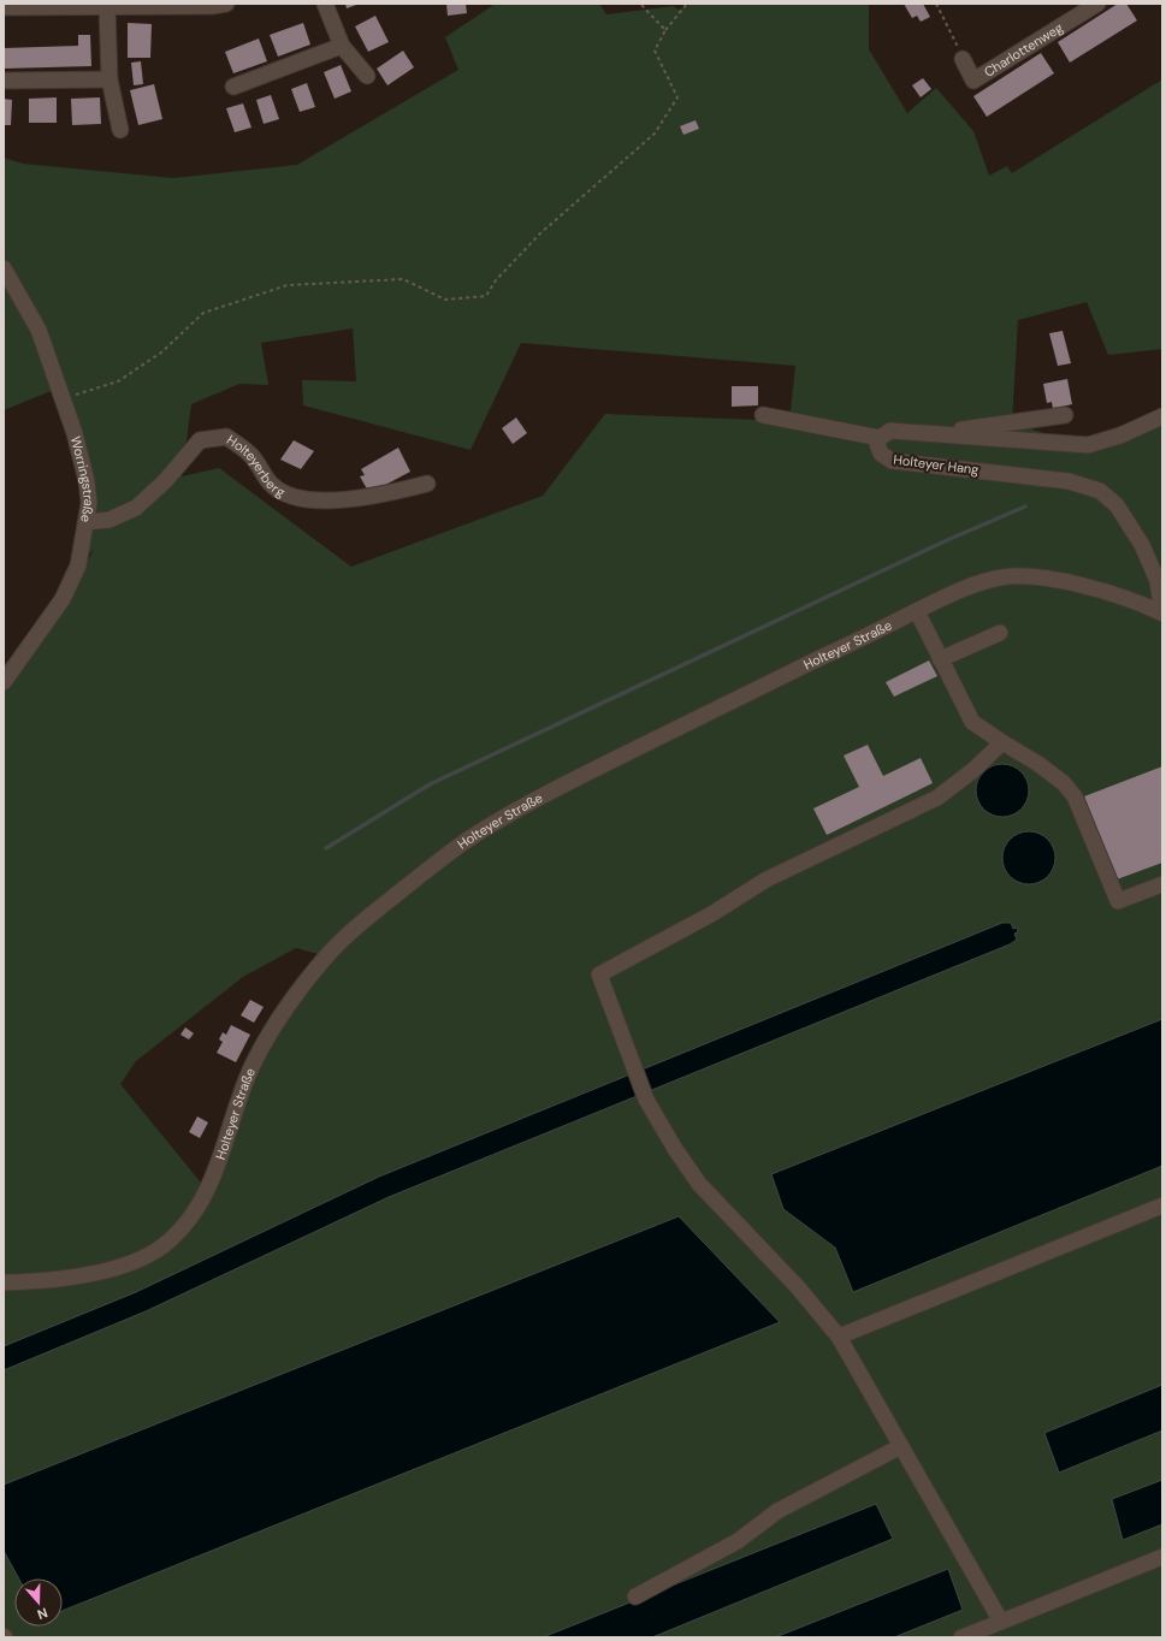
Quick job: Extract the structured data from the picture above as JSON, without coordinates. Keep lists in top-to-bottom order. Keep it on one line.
{"streets":{"street":["Charlottenweg","Holteyer Hang","Holteyerberg","Worringstraße","Holteyer Straße"]},"crossings":[["Holteyer Hang","Holteyer Straße"],["Holteyerberg","Worringstraße"]],"north":"bottom"}
